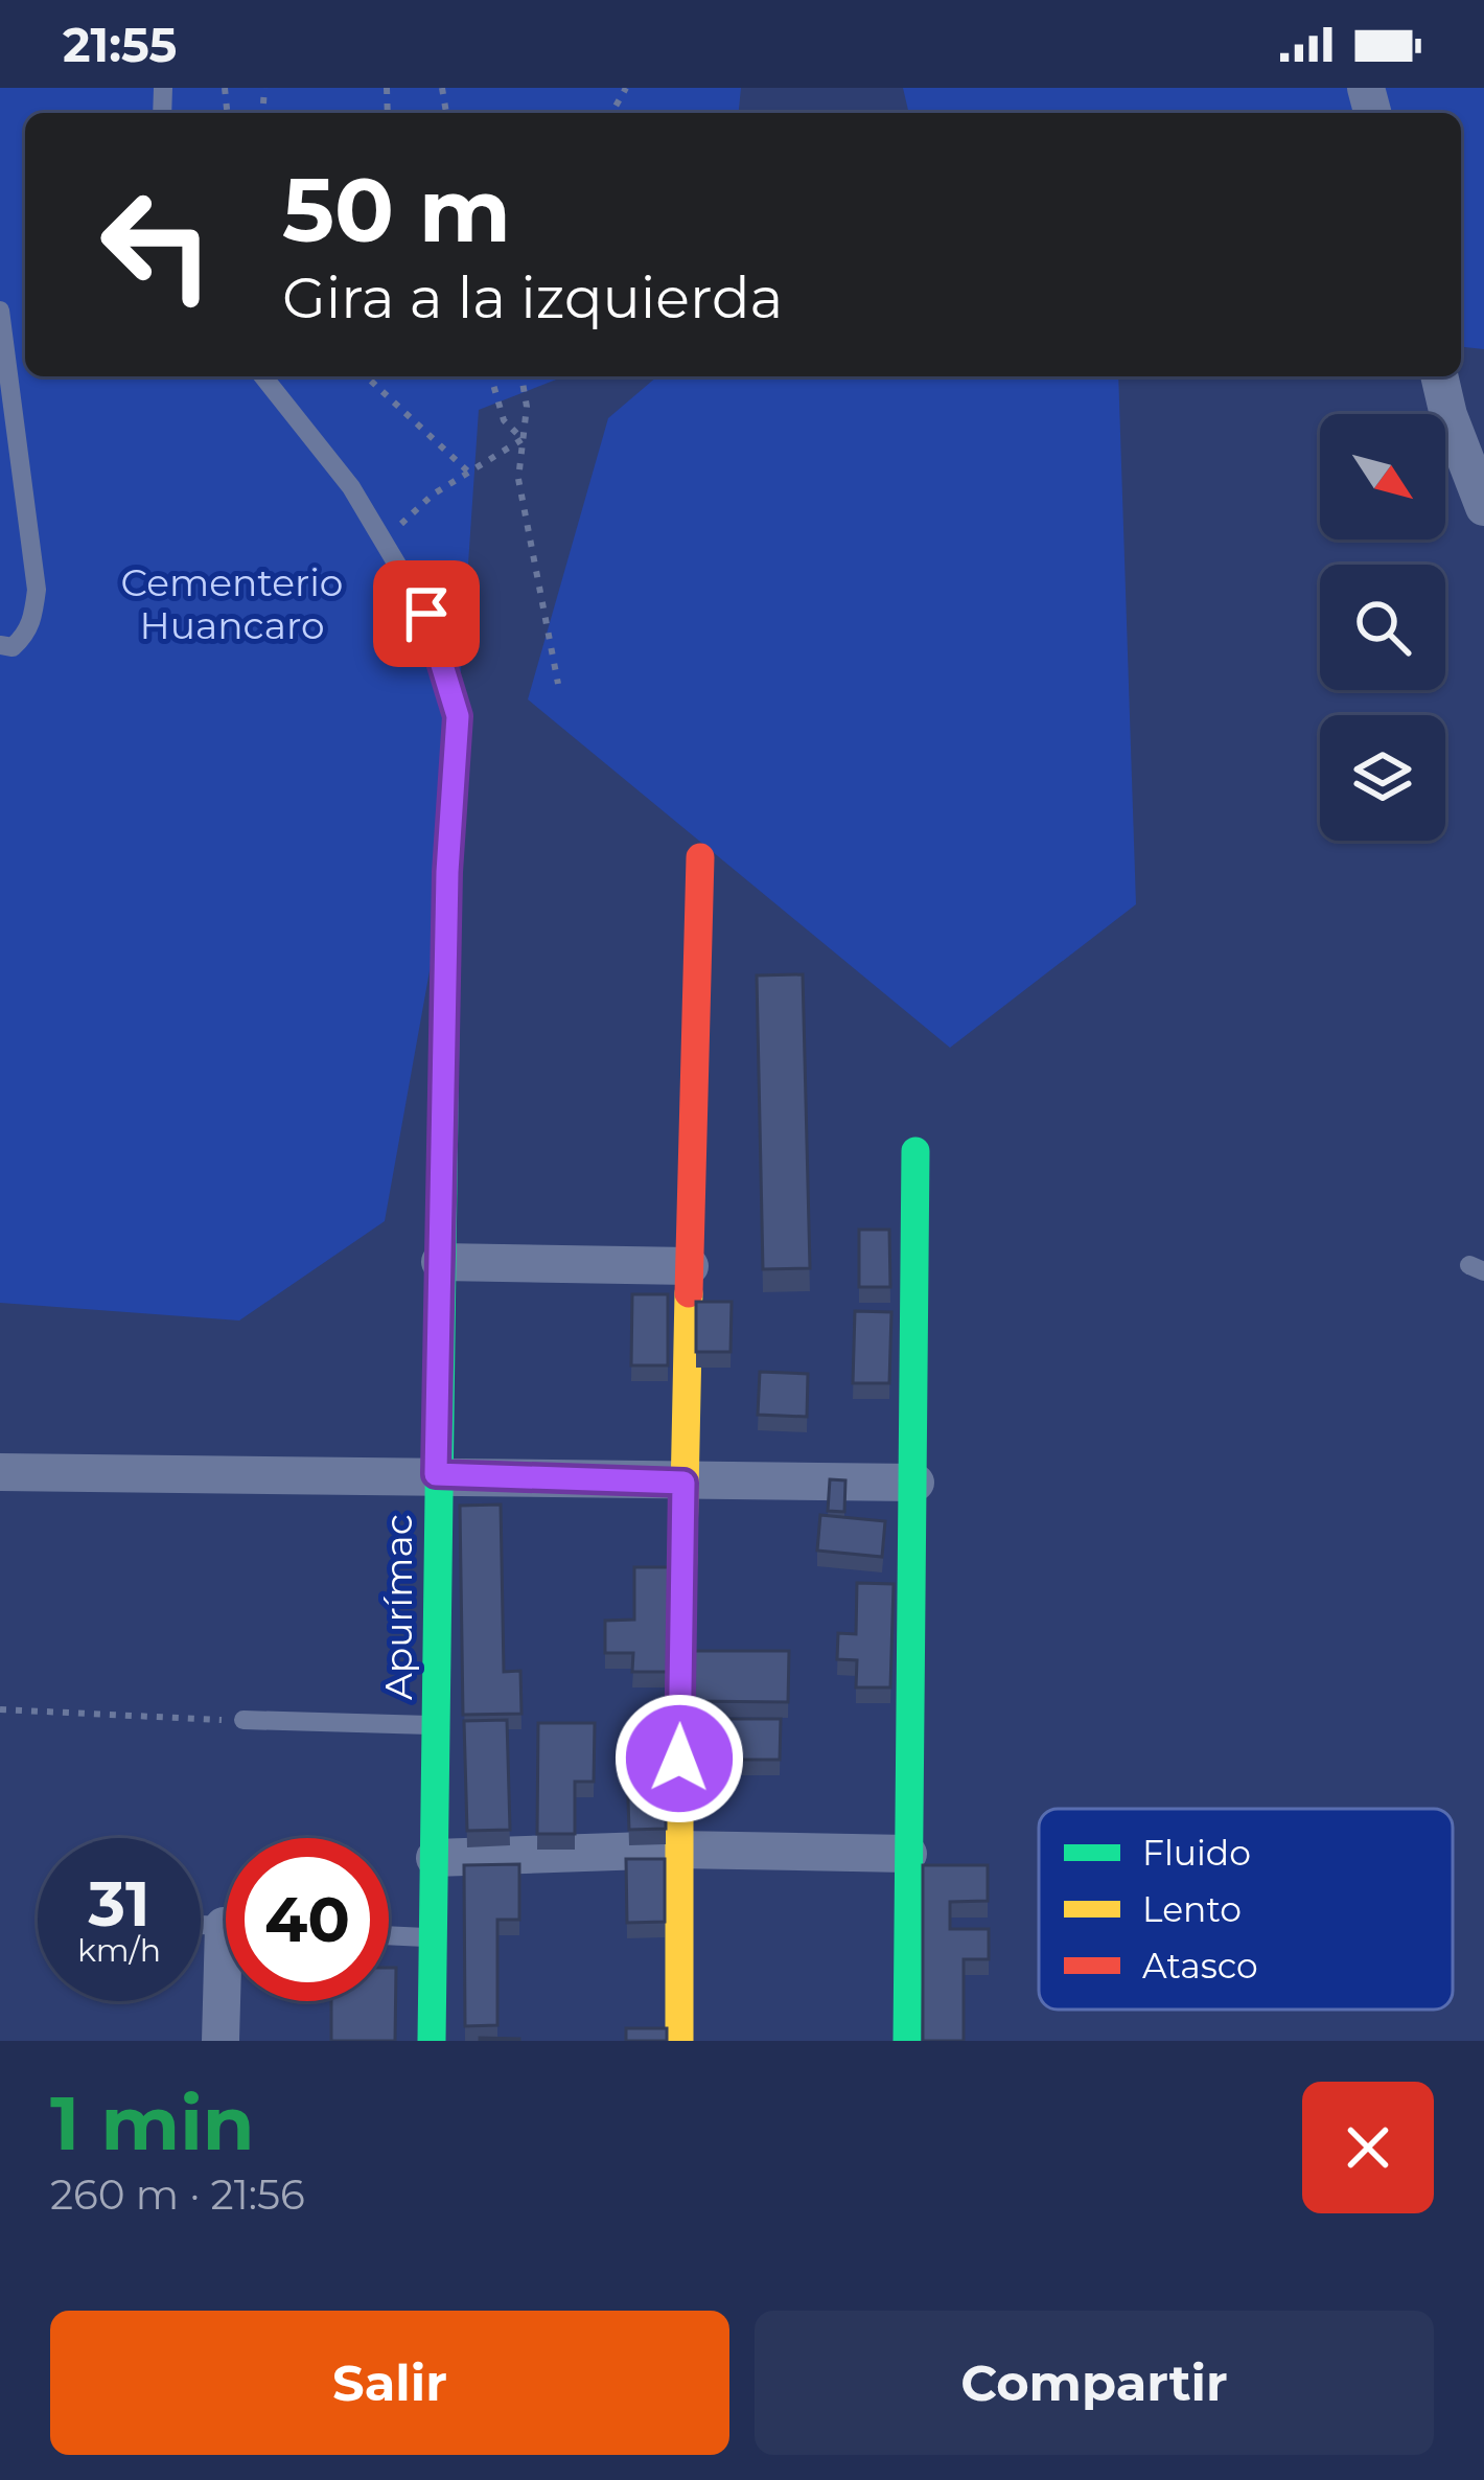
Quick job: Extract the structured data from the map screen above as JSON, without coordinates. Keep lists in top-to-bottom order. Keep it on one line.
{"streets":{"street":["Apurímac"]},"parks":["Cementerio Huancaro"],"legend":["Fluido","Lento","Atasco"],"north":"bottom right","page":{"status":"21:55","turn":["50 m","Gira a la izquierda"],"speed":"31 km/h","limit":"40","heading":["1 min","260 m · 21:56"],"buttons":["Salir","Compartir"]}}
